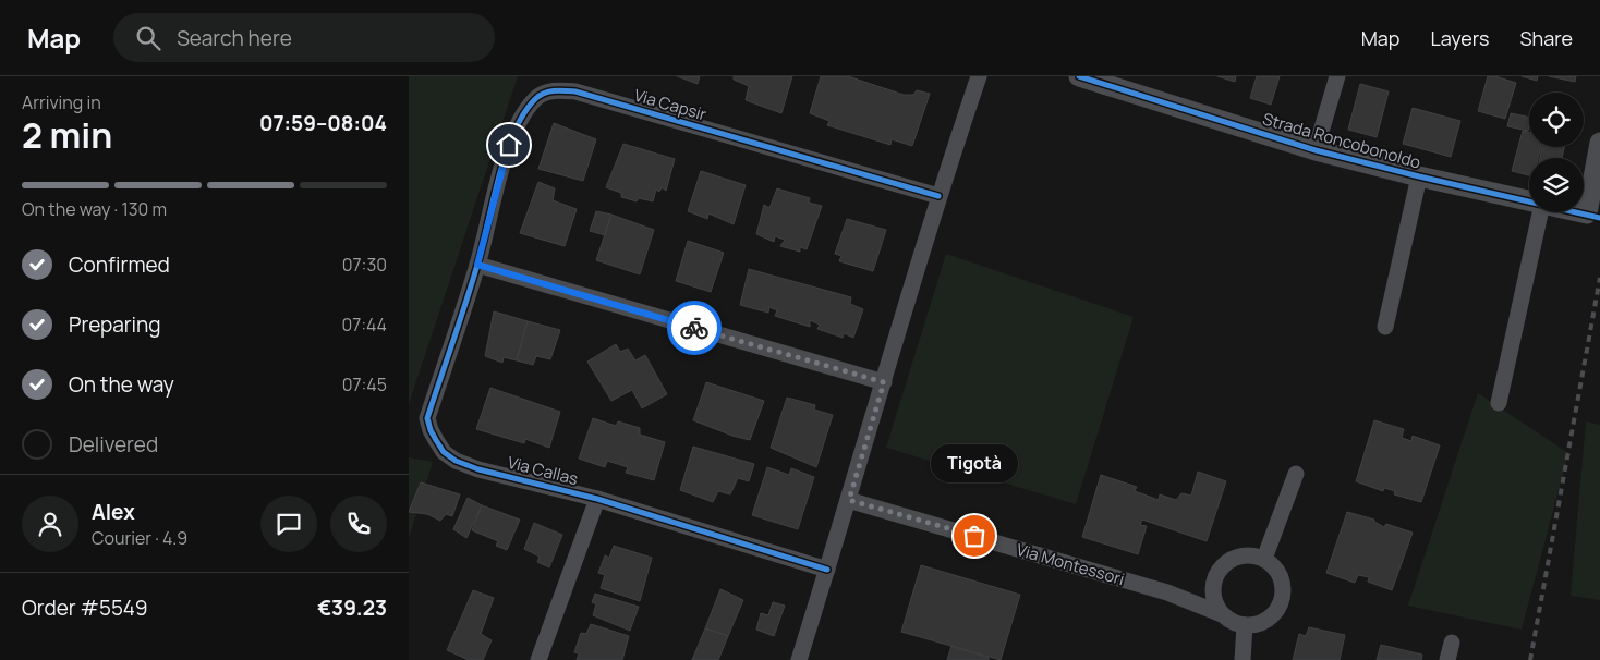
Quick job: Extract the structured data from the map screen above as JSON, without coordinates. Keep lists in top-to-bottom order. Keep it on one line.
{"streets":{"street":["Via Capsir","Strada Roncobonoldo","Via Callas","Via Montessori"]},"crossings":[["Via Capsir","Via Callas"]],"places":["Tigotà"],"page":{"header":"Map","search":"Search here","nav":["Map","Layers","Share"],"heading":["2 min","Arriving in","07:59–08:04"],"panel":["Alex","Courier · 4.9","Order #5549","€39.23"],"bar":"On the way · 130 m","list":[["Confirmed","07:30"],["Preparing","07:44"],["On the way","07:45"],"Delivered"],"bubble":"Tigotà"}}
